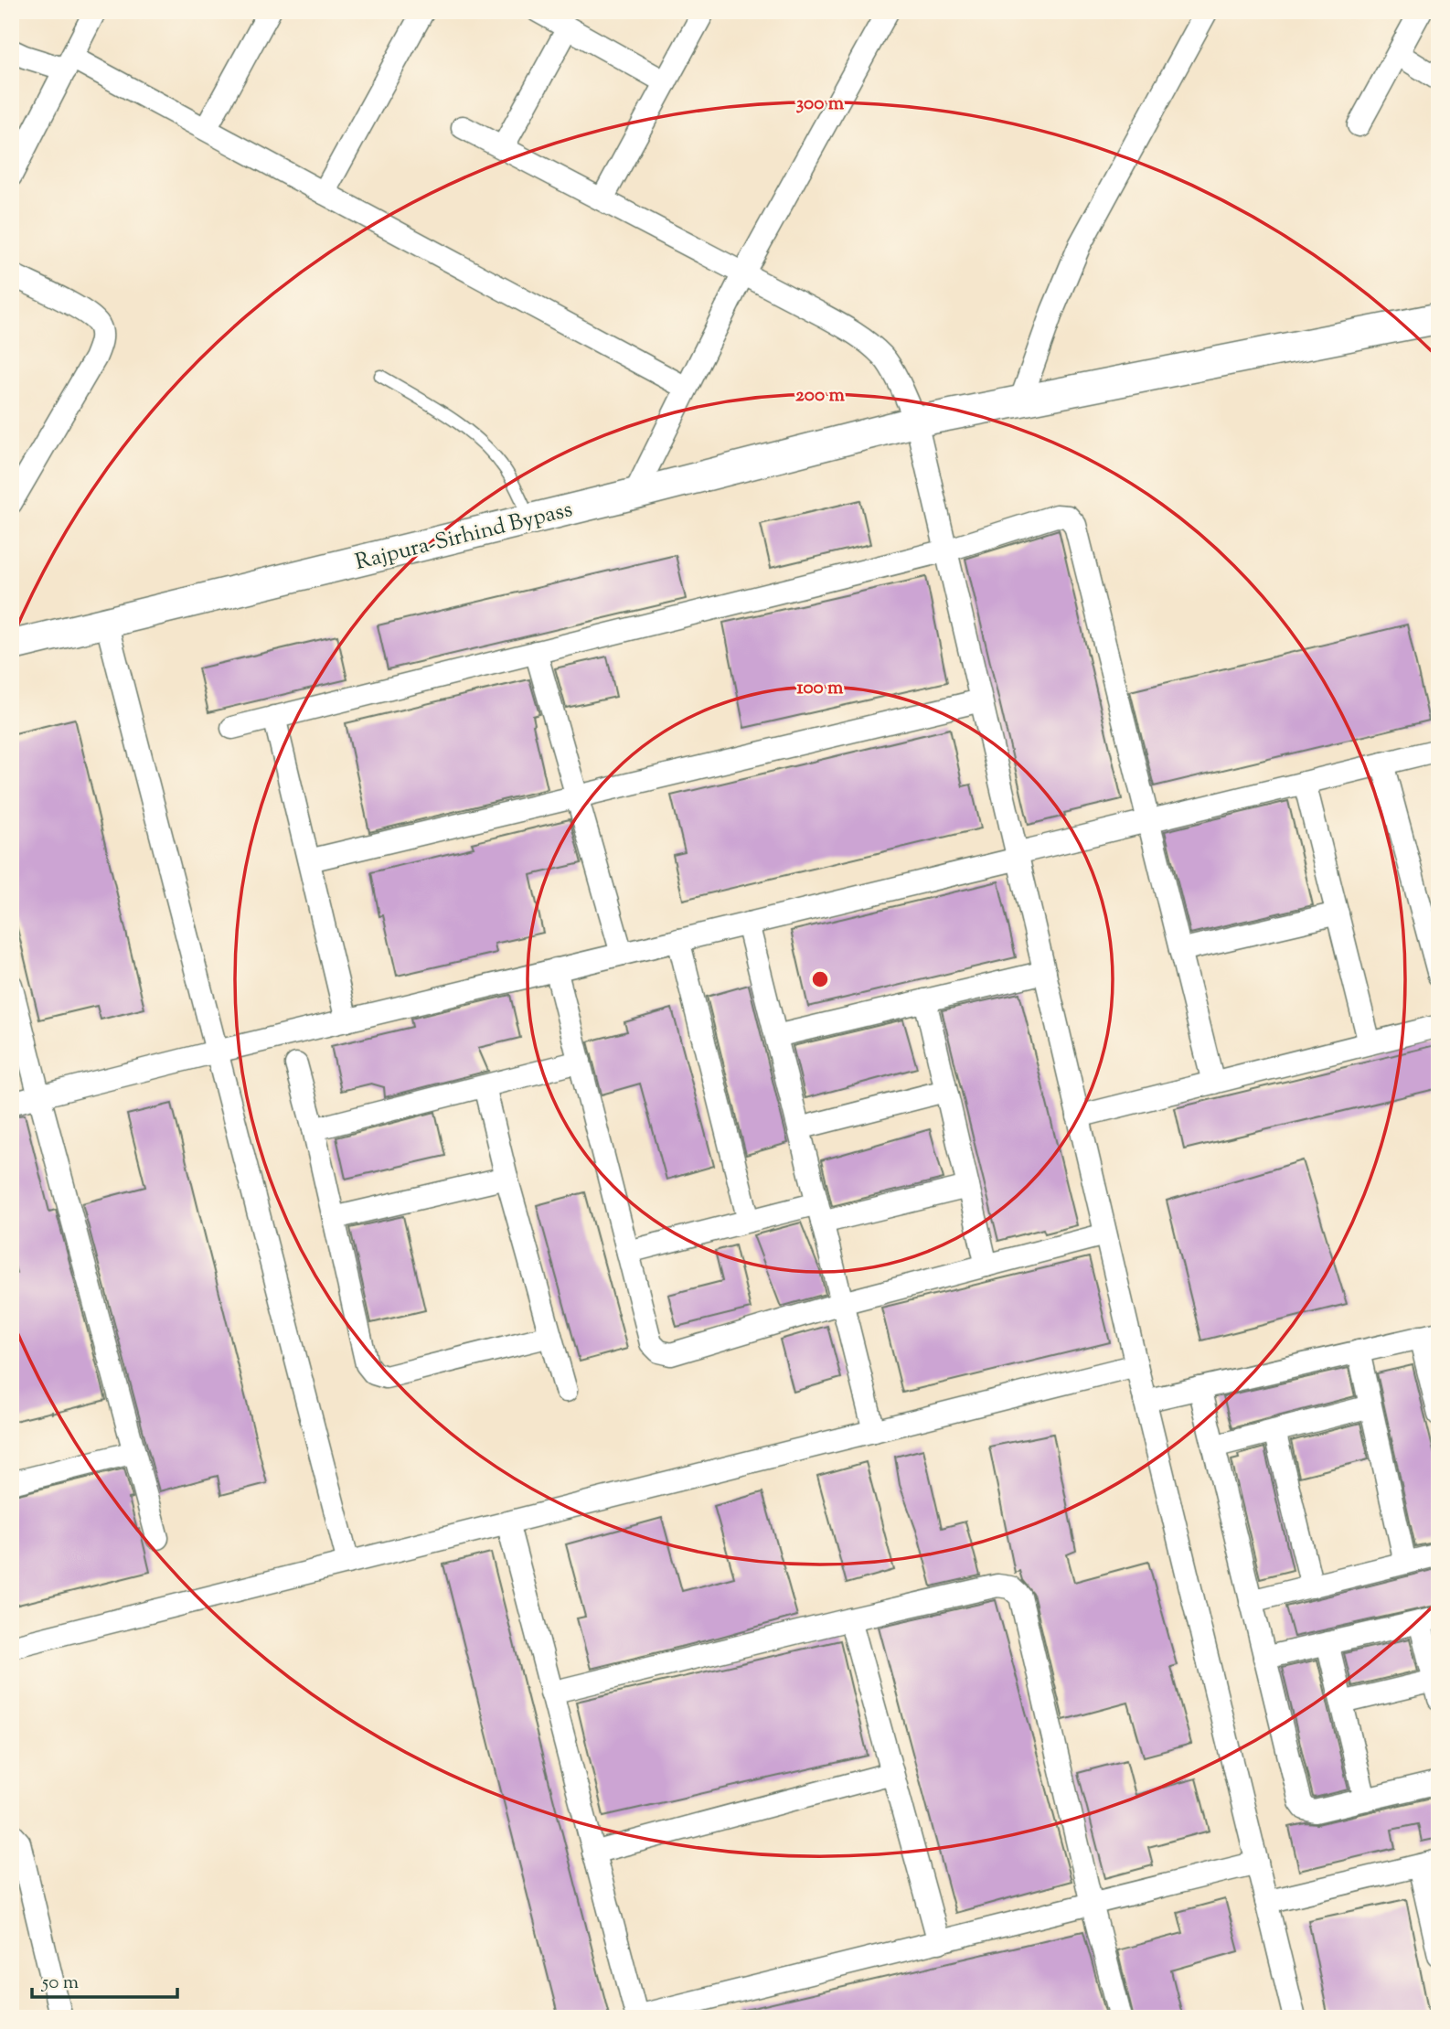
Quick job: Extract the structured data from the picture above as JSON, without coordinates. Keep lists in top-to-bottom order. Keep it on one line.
{"streets":{"main road":["Rajpura-Sirhind Bypass"]},"scale_bar":"50 m","rings":["300 m","200 m","100 m"]}
